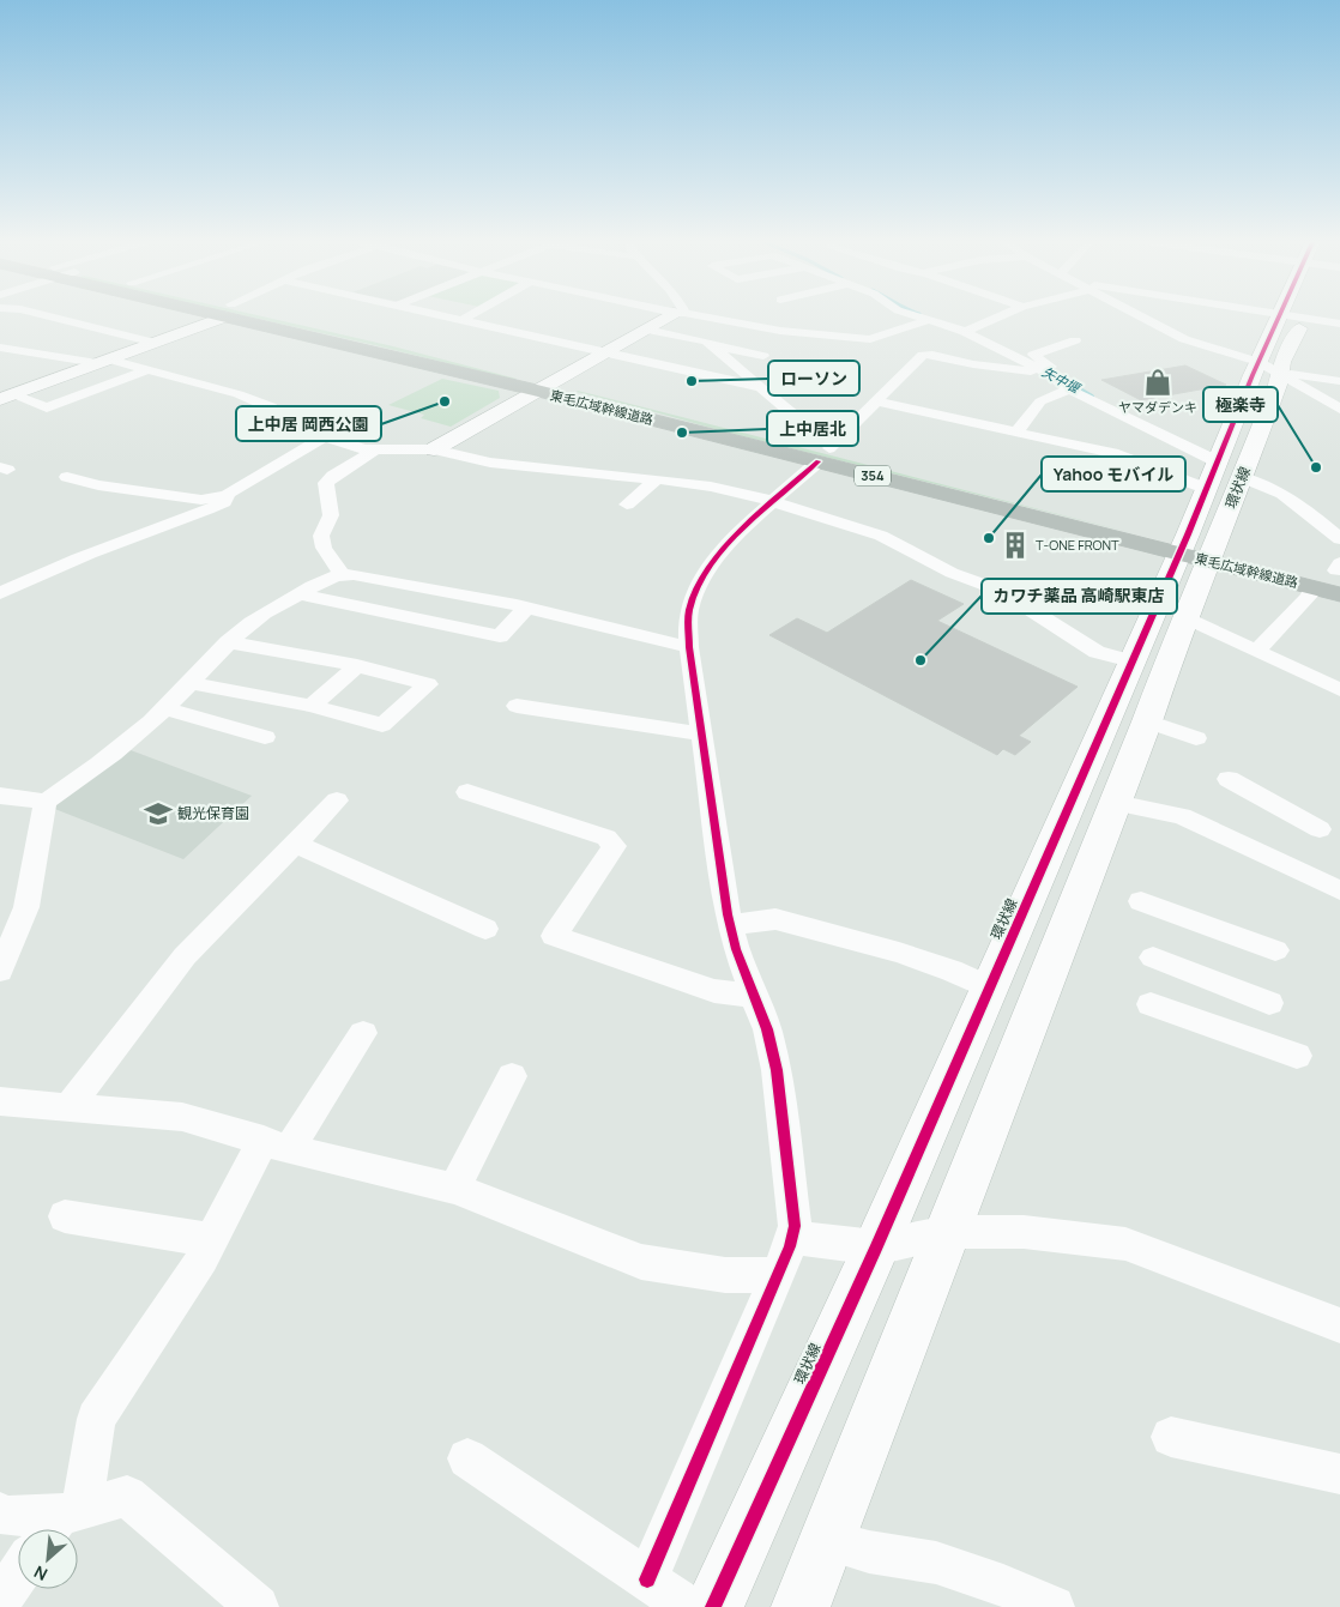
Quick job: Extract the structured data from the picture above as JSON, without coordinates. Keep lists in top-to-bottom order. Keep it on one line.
{"streets":{"highway":["東毛広域幹線道路","354"],"street":["環状線"]},"crossings":[["東毛広域幹線道路","環状線"]],"water":["矢中堰"],"places":{"other":["ローソン","上中居 岡西公園","上中居北","極楽寺","Yahoo モバイル","カワチ薬品 高崎駅東店"],"shop":["ヤマダデンキ"],"building":["T-ONE FRONT"],"school or university":["観光保育園"]},"north":"bottom left"}
